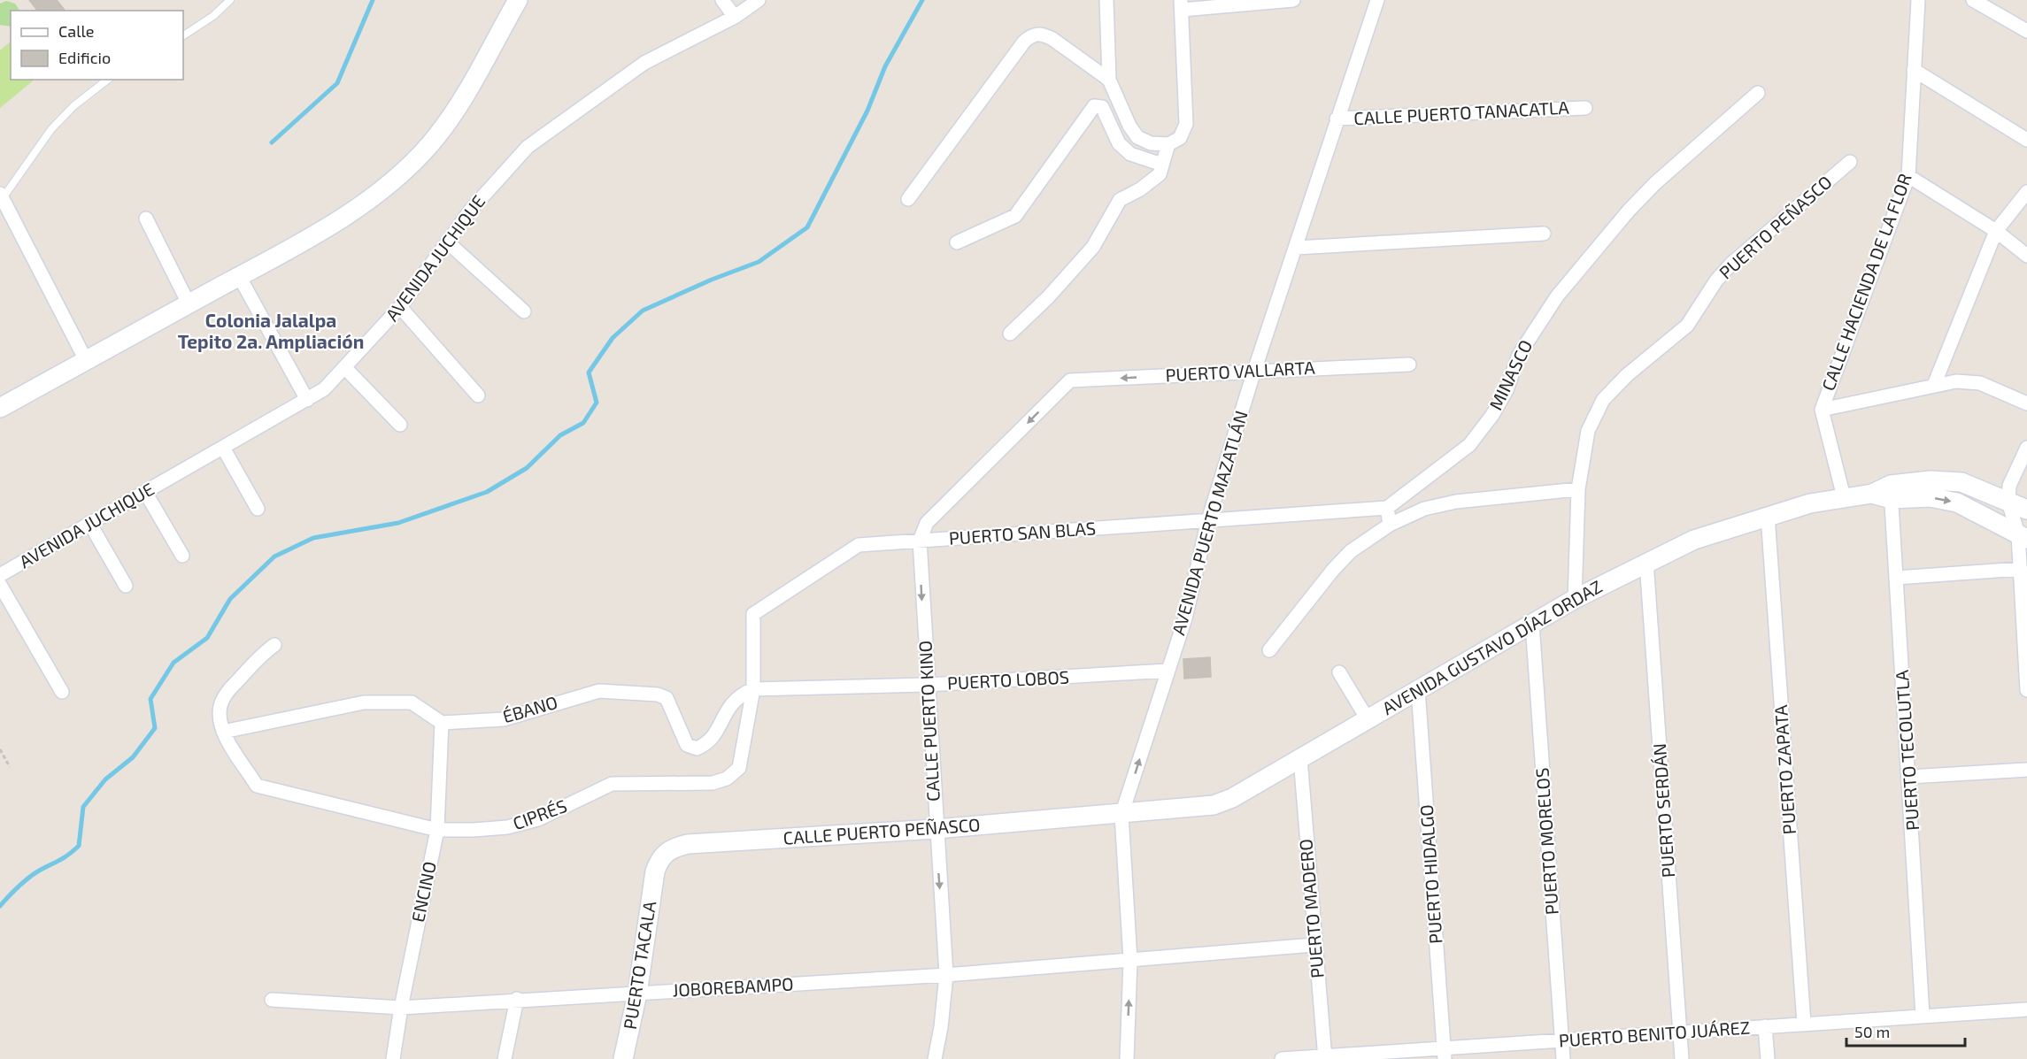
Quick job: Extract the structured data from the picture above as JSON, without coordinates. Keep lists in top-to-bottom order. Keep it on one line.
{"streets":{"street":["CALLE PUERTO TANACATLA","PUERTO PEÑASCO","AVENIDA JUCHIQUE","CALLE HACIENDA DE LA FLOR","PUERTO VALLARTA","MINASCO","AVENIDA PUERTO MAZATLÁN","PUERTO SAN BLAS","AVENIDA GUSTAVO DÍAZ ORDAZ","PUERTO LOBOS","ÉBANO","CALLE PUERTO KINO","PUERTO TECOLUTLA","PUERTO ZAPATA","PUERTO SERDÁN","CIPRÉS","CALLE PUERTO PEÑASCO","PUERTO MORELOS","PUERTO HIDALGO","ENCINO","PUERTO MADERO","PUERTO TACALA","JOBOREBAMPO","PUERTO BENITO JUÁREZ"]},"crossings":[["CALLE PUERTO TANACATLA","AVENIDA PUERTO MAZATLÁN"],["PUERTO PEÑASCO","AVENIDA GUSTAVO DÍAZ ORDAZ"],["CALLE HACIENDA DE LA FLOR","AVENIDA GUSTAVO DÍAZ ORDAZ"],["PUERTO VALLARTA","AVENIDA PUERTO MAZATLÁN"],["PUERTO VALLARTA","PUERTO SAN BLAS"],["PUERTO VALLARTA","CALLE PUERTO KINO"],["MINASCO","PUERTO SAN BLAS"],["AVENIDA PUERTO MAZATLÁN","PUERTO SAN BLAS"],["AVENIDA PUERTO MAZATLÁN","AVENIDA GUSTAVO DÍAZ ORDAZ"],["AVENIDA PUERTO MAZATLÁN","PUERTO LOBOS"],["AVENIDA PUERTO MAZATLÁN","CALLE PUERTO PEÑASCO"],["AVENIDA PUERTO MAZATLÁN","JOBOREBAMPO"],["PUERTO SAN BLAS","PUERTO LOBOS"],["PUERTO SAN BLAS","ÉBANO"],["PUERTO SAN BLAS","CALLE PUERTO KINO"],["PUERTO SAN BLAS","CIPRÉS"],["AVENIDA GUSTAVO DÍAZ ORDAZ","PUERTO TECOLUTLA"],["AVENIDA GUSTAVO DÍAZ ORDAZ","PUERTO ZAPATA"],["AVENIDA GUSTAVO DÍAZ ORDAZ","PUERTO SERDÁN"],["AVENIDA GUSTAVO DÍAZ ORDAZ","CALLE PUERTO PEÑASCO"],["AVENIDA GUSTAVO DÍAZ ORDAZ","PUERTO MORELOS"],["AVENIDA GUSTAVO DÍAZ ORDAZ","PUERTO HIDALGO"],["AVENIDA GUSTAVO DÍAZ ORDAZ","PUERTO MADERO"],["PUERTO LOBOS","ÉBANO"],["PUERTO LOBOS","CALLE PUERTO KINO"],["PUERTO LOBOS","CIPRÉS"],["ÉBANO","CIPRÉS"],["ÉBANO","ENCINO"],["CALLE PUERTO KINO","CALLE PUERTO PEÑASCO"],["CALLE PUERTO KINO","JOBOREBAMPO"],["PUERTO TECOLUTLA","PUERTO BENITO JUÁREZ"],["PUERTO ZAPATA","PUERTO BENITO JUÁREZ"],["PUERTO SERDÁN","PUERTO BENITO JUÁREZ"],["CIPRÉS","ENCINO"],["CALLE PUERTO PEÑASCO","PUERTO TACALA"],["PUERTO MORELOS","PUERTO BENITO JUÁREZ"],["PUERTO HIDALGO","PUERTO BENITO JUÁREZ"],["ENCINO","JOBOREBAMPO"],["PUERTO MADERO","JOBOREBAMPO"],["PUERTO MADERO","PUERTO BENITO JUÁREZ"],["PUERTO TACALA","JOBOREBAMPO"]],"one_way":["PUERTO VALLARTA","CALLE PUERTO KINO"],"districts":["Colonia Jalalpa Tepito 2a. Ampliación"],"legend":["Calle","Edificio"],"scale_bar":"50 m"}
